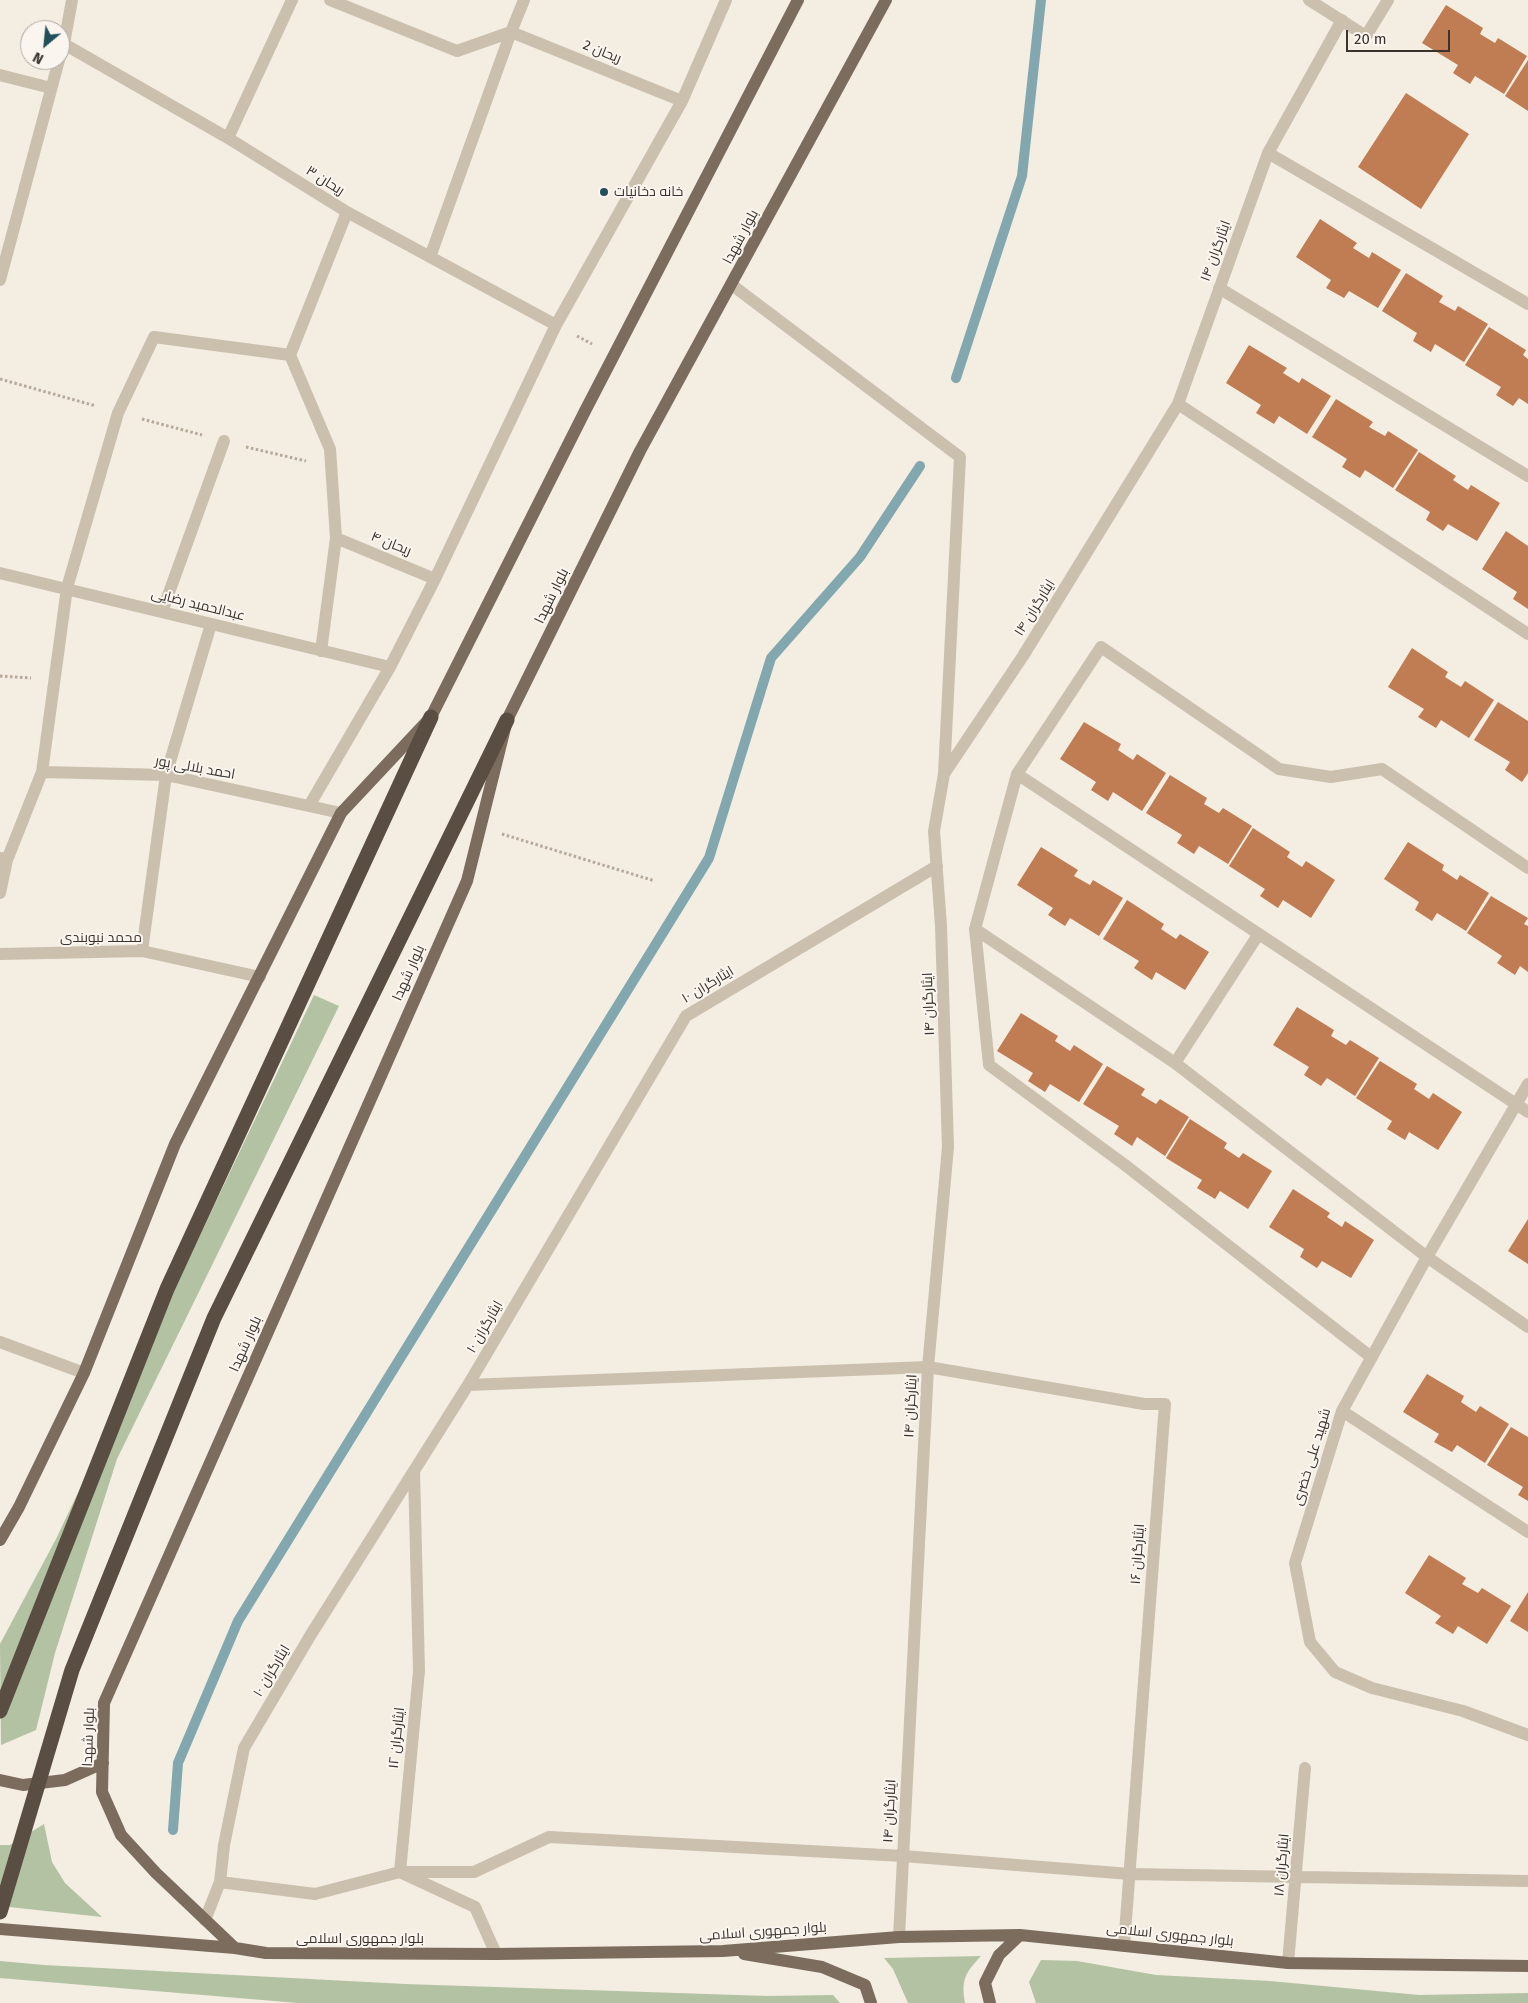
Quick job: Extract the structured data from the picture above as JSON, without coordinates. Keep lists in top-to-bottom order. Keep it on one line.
{"streets":{"main road":["بلوار شهدا","بلوار جمهوری اسلامی"],"street":["ریحان 2","ریحان ۳","ایثارگران ۱۴","ریحان ۴","عبدالحمید رضایی","احمد بلالی پور","محمد نبوبندی","ایثارگران ۱۰","شهید علی خضری","ایثارگران ۱۶","ایثارگران ۱۲","ایثارگران ۱۸"]},"crossings":[["بلوار شهدا","ایثارگران ۱۰"],["بلوار شهدا","بلوار جمهوری اسلامی"],["ایثارگران ۱۴","ایثارگران ۱۰"],["ایثارگران ۱۴","ایثارگران ۱۶"],["ایثارگران ۱۴","بلوار جمهوری اسلامی"],["ایثارگران ۱۰","ایثارگران ۱۲"],["ایثارگران ۱۶","بلوار جمهوری اسلامی"],["ایثارگران ۱۸","بلوار جمهوری اسلامی"]],"places":["خانه دخانیات"],"scale_bar":"20 m","north":"bottom left"}
